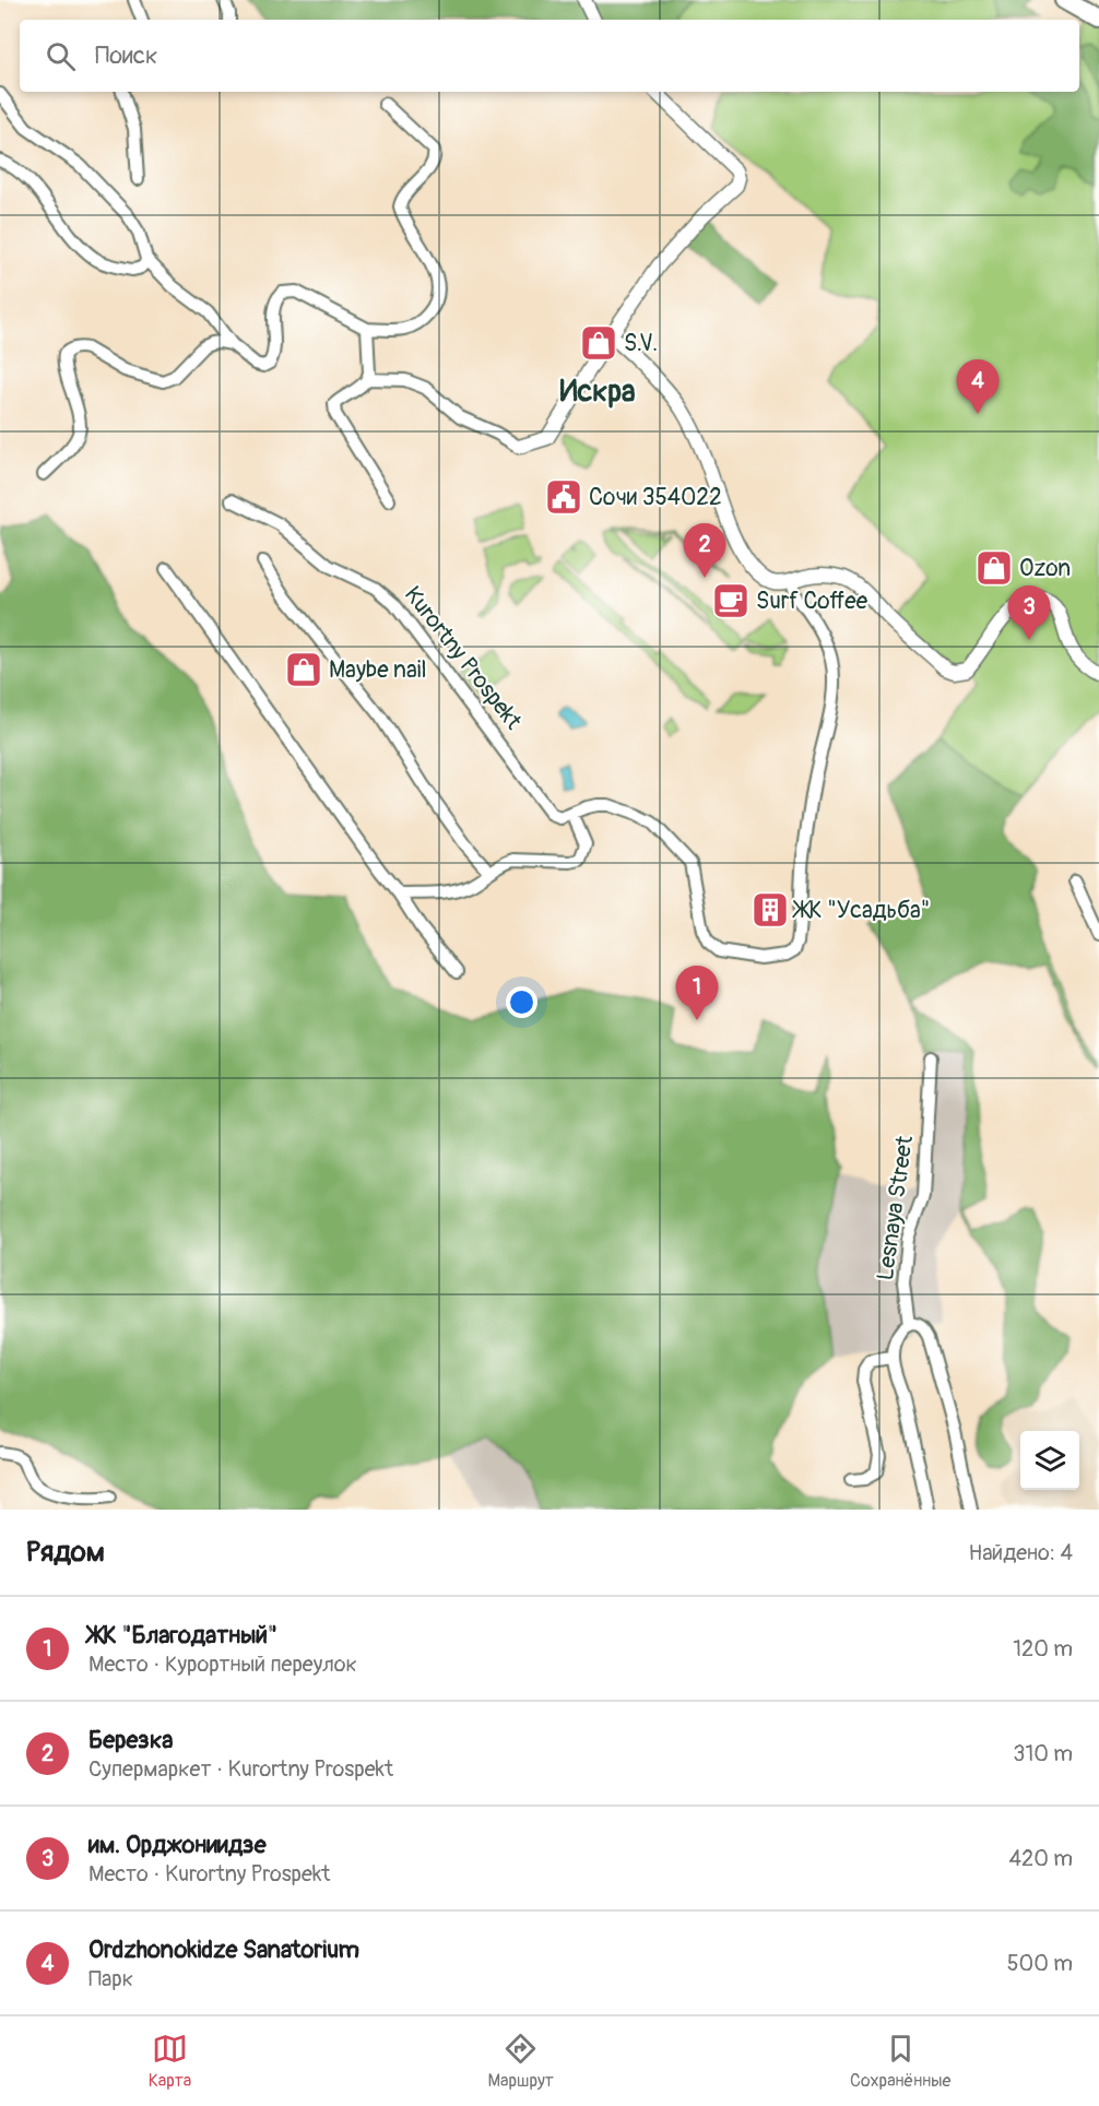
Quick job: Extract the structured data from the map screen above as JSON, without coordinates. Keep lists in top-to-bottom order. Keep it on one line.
{"streets":{"street":["Kurortny Prospekt","Lesnaya Street"]},"districts":["Искра"],"places":{"shop":["S.V.","Ozon","Maybe nail"],"public building":["Сочи 354022"],"cafe":["Surf Coffee"],"building":["ЖК \"Усадьба\""]},"page":{"search":"Поиск","pins":["4","2","3","1"],"heading":["Рядом","Найдено: 4"],"list":[{"mark":"1","name":"ЖК \"Благодатный\"","note":"Место · Курортный переулок","value":"120 m"},{"mark":"2","name":"Березка","note":"Супермаркет · Kurortny Prospekt","value":"310 m"},{"mark":"3","name":"им. Орджониидзе","note":"Место · Kurortny Prospekt","value":"420 m"},{"mark":"4","name":"Ordzhonokidze Sanatorium","note":"Парк","value":"500 m"}],"nav":["Карта","Маршрут","Сохранённые"]}}
